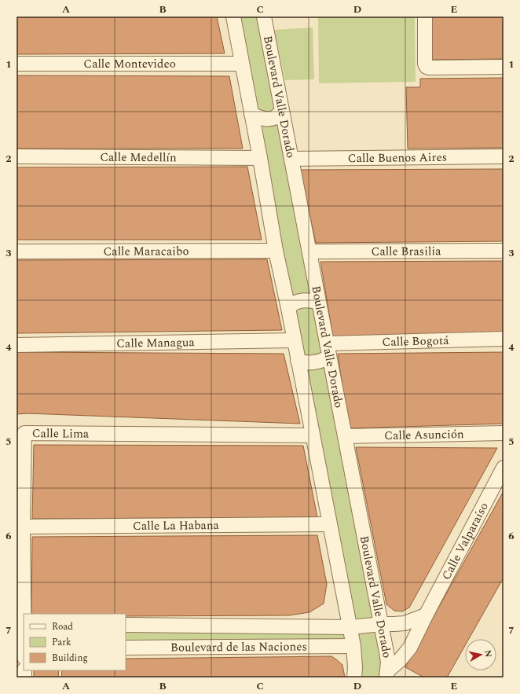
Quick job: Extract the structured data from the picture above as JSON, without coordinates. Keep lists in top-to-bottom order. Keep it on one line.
{"streets":{"street":["Calle Montevideo","Boulevard Valle Dorado","Calle Medellín","Calle Buenos Aires","Calle Maracaibo","Calle Brasilia","Calle Bogotá","Calle Managua","Calle Lima","Calle Asunción","Calle La Habana","Calle Valparaíso","Boulevard de las Naciones"]},"crossings":[["Boulevard Valle Dorado","Calle Buenos Aires"],["Boulevard Valle Dorado","Calle Brasilia"],["Boulevard Valle Dorado","Calle Bogotá"],["Boulevard Valle Dorado","Calle Asunción"],["Boulevard Valle Dorado","Calle Valparaíso"],["Boulevard Valle Dorado","Boulevard de las Naciones"],["Calle Lima","Calle La Habana"]],"legend":["Road","Park","Building"],"north":"right","grid":{"columns":["A","B","C","D","E"],"rows":["1","2","3","4","5","6","7"]}}
